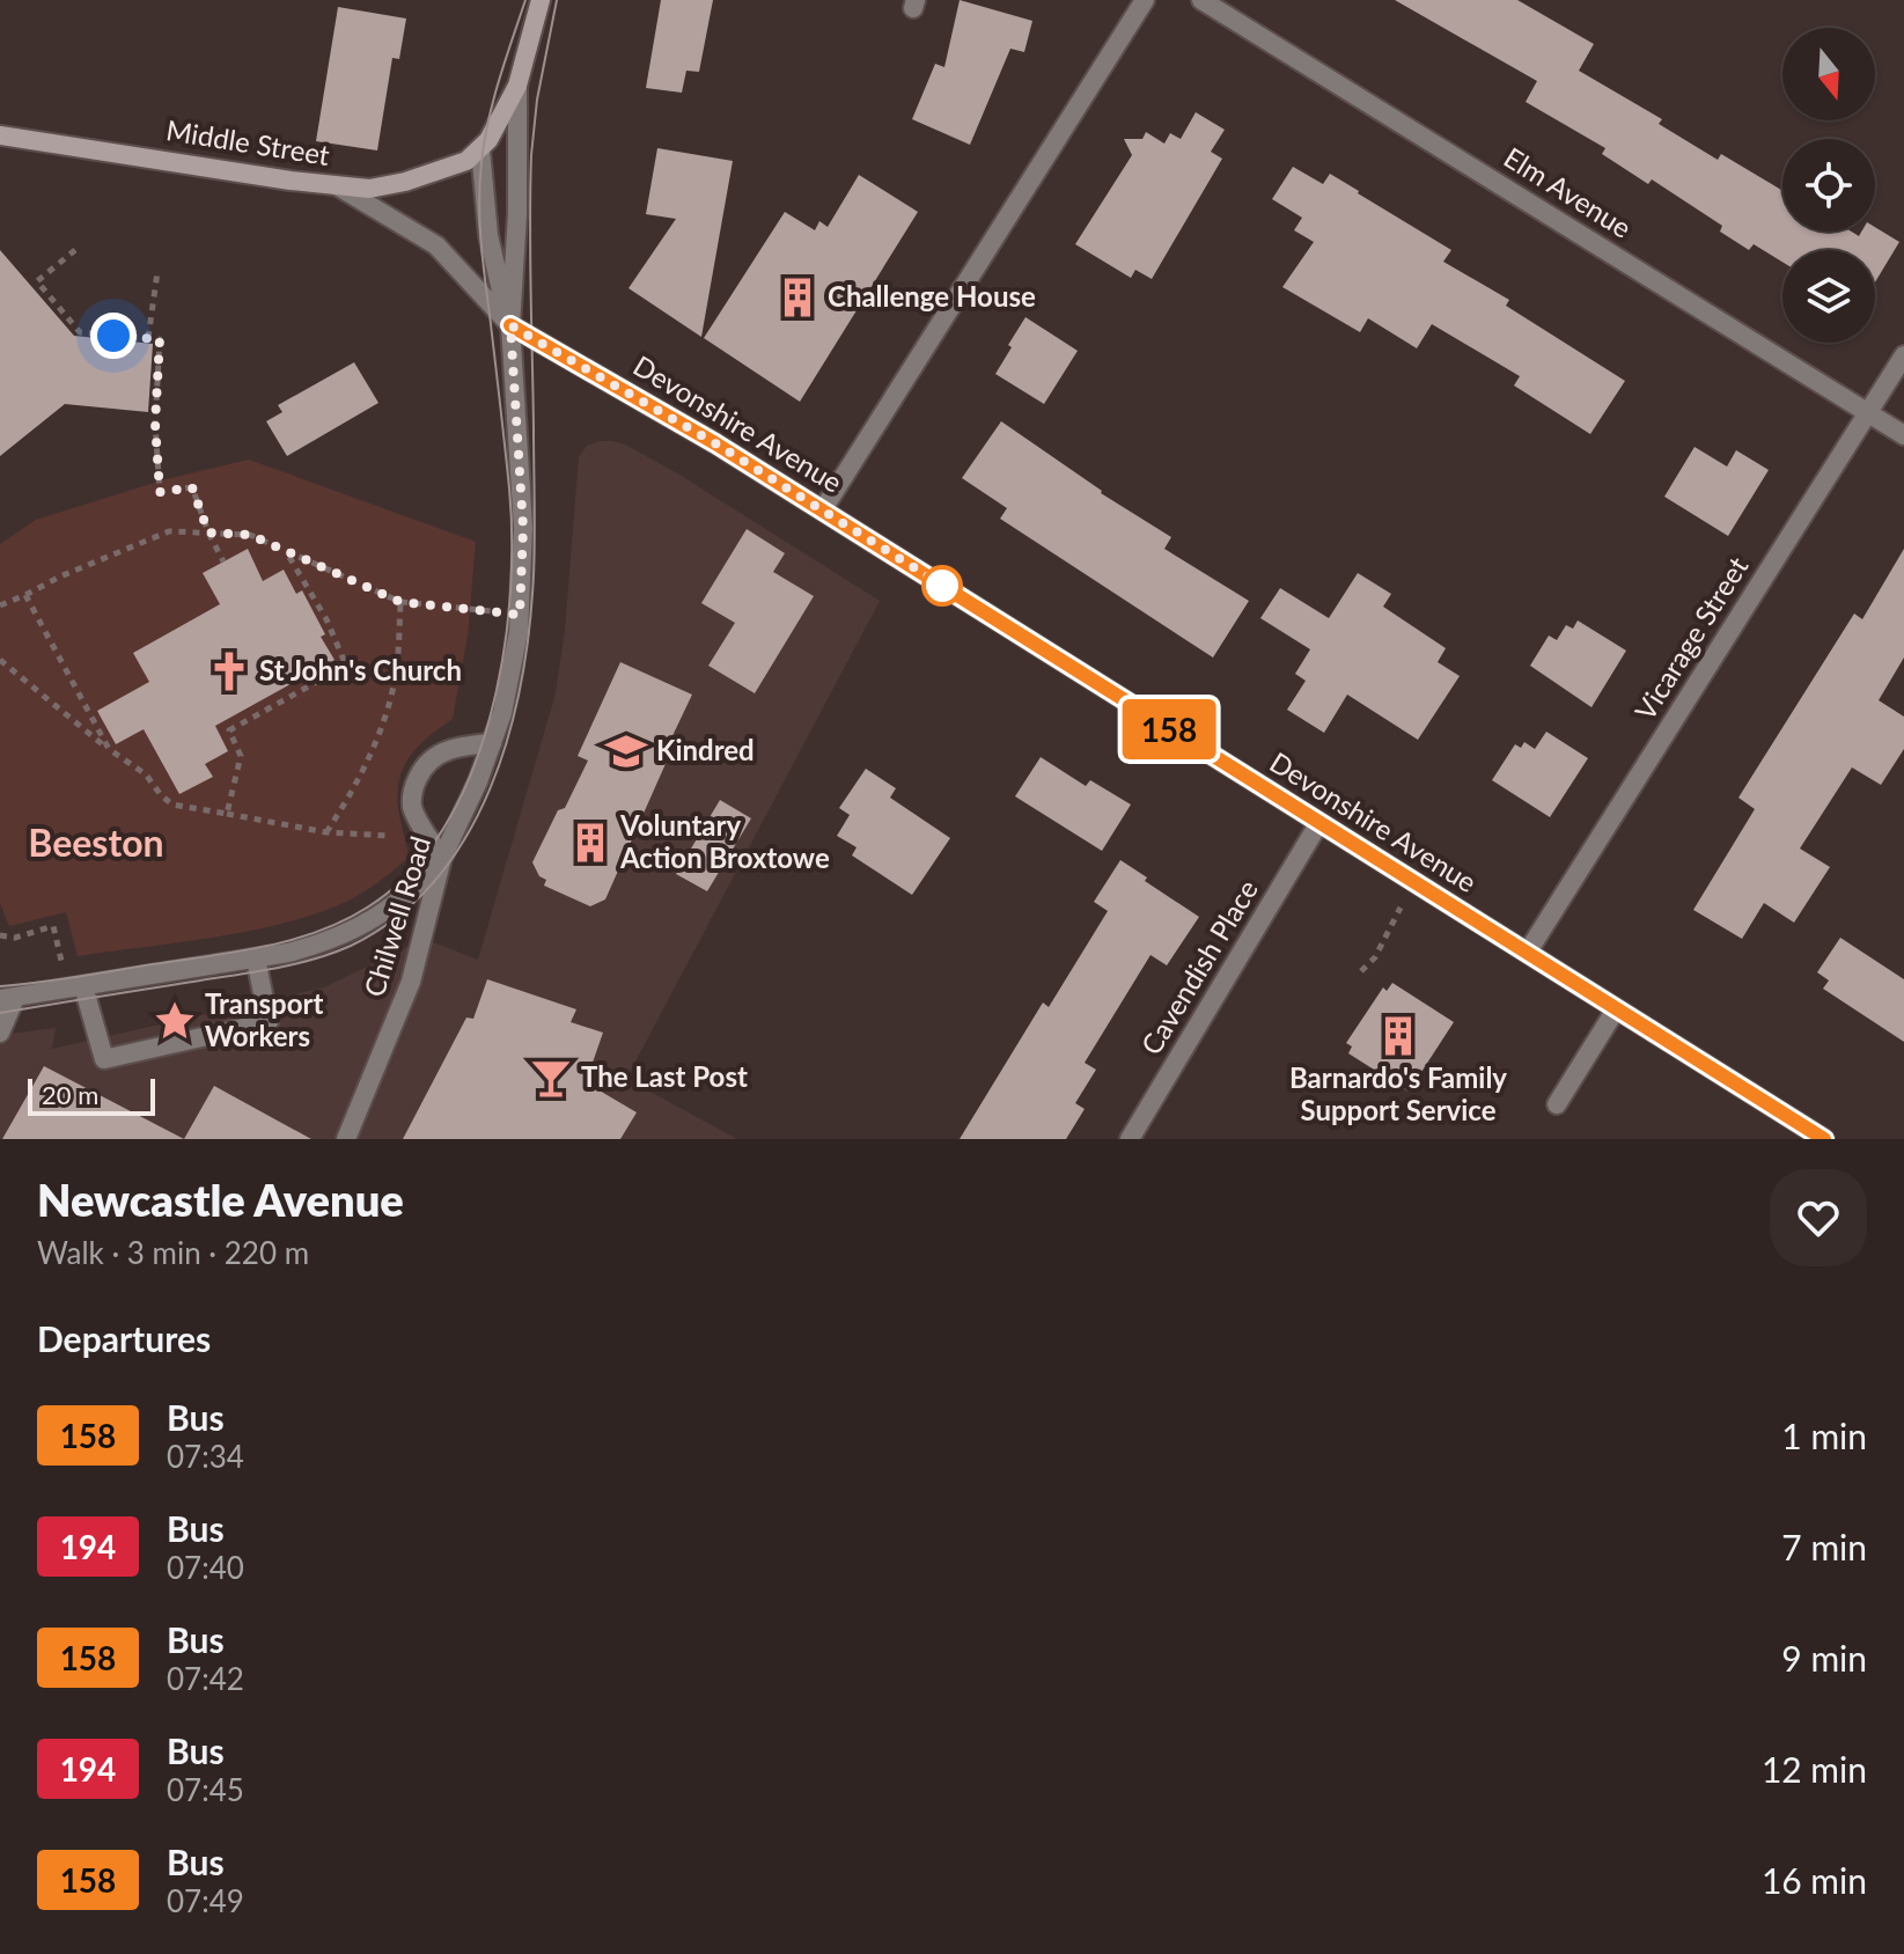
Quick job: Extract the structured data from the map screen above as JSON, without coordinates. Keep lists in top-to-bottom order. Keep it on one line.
{"streets":{"main road":["Middle Street","Chilwell Road"],"street":["Elm Avenue","Devonshire Avenue","Vicarage Street","Cavendish Place"]},"crossings":[["Middle Street","Chilwell Road"],["Elm Avenue","Vicarage Street"],["Devonshire Avenue","Vicarage Street"],["Devonshire Avenue","Chilwell Road"],["Devonshire Avenue","Cavendish Place"]],"districts":["Beeston"],"places":{"building":["Challenge House","Voluntary Action Broxtowe","Barnardo's Family Support Service"],"church":["St John's Church"],"school or university":["Kindred"],"place":["Transport Workers"],"bar":["The Last Post"]},"lines":["bus line 158"],"scale_bar":"20 m","north":"bottom","page":{"on_map":"158","scale":"20 m","heading":[["Newcastle Avenue","Walk · 3 min · 220 m"],"Departures"],"list":[{"mark":"158","name":"Bus","note":"07:34","value":"1 min"},{"mark":"194","name":"Bus","note":"07:40","value":"7 min"},{"mark":"158","name":"Bus","note":"07:42","value":"9 min"},{"mark":"194","name":"Bus","note":"07:45","value":"12 min"},{"mark":"158","name":"Bus","note":"07:49","value":"16 min"}]}}
